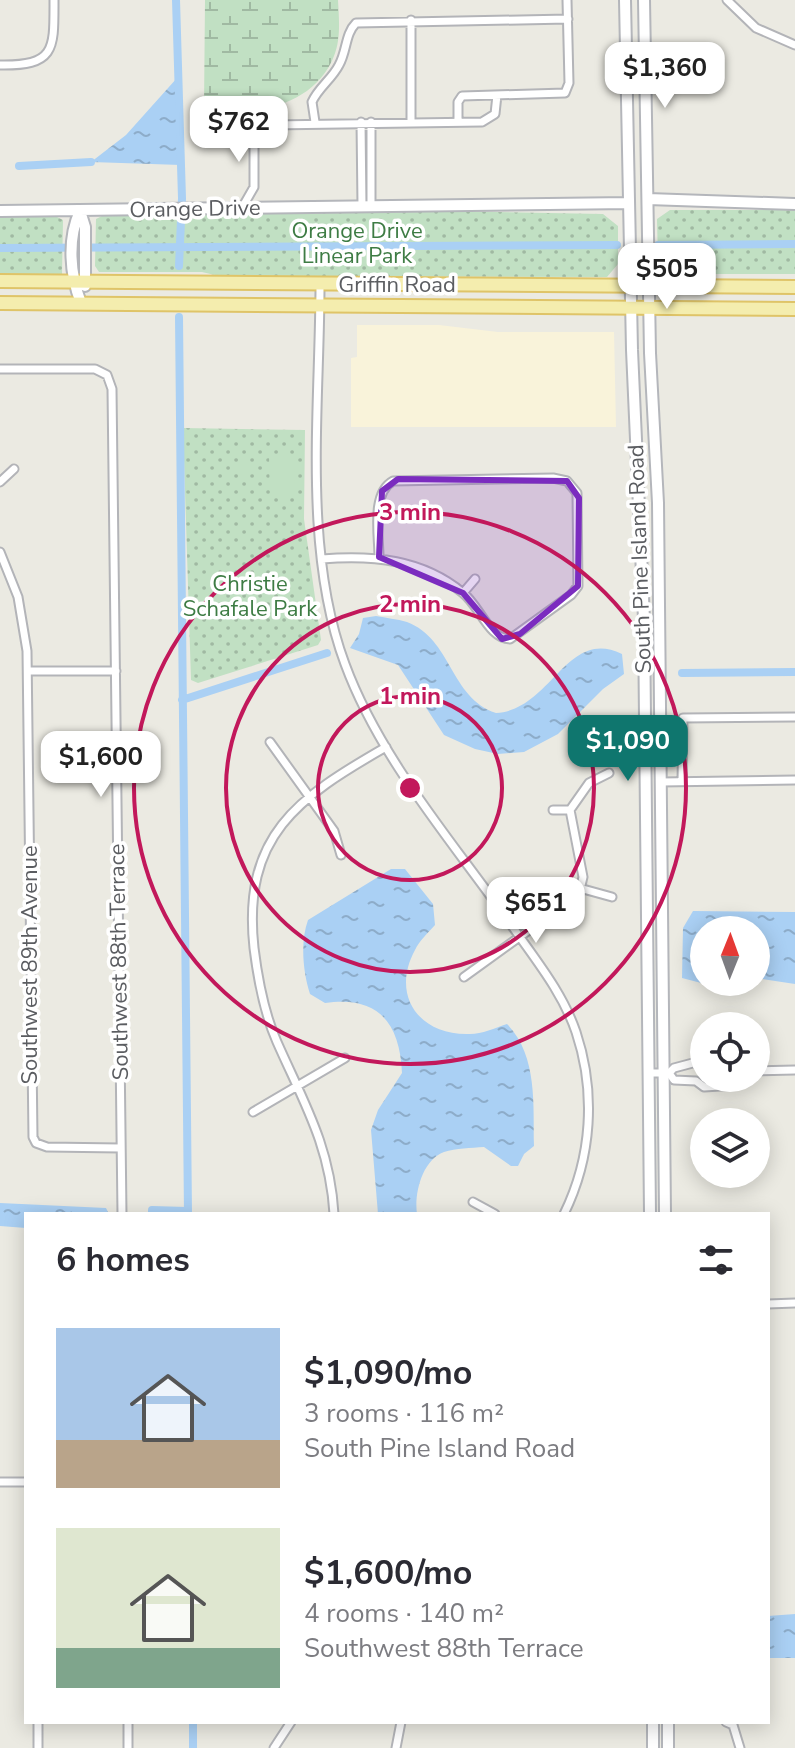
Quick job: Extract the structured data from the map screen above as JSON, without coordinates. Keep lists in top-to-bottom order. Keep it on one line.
{"streets":{"main road":["Orange Drive","Griffin Road","South Pine Island Road"],"street":["Southwest 88th Terrace","Southwest 89th Avenue"]},"crossings":[["Orange Drive","South Pine Island Road"],["Griffin Road","South Pine Island Road"],["Southwest 88th Terrace","Southwest 89th Avenue"]],"parks":["Orange Drive Linear Park","Christie Schafale Park"],"north":"top","page":{"price":["$1,360","$762","$505","$1,090","$1,600","$651"],"heading":"6 homes","list":[{"name":"$1,090/mo","note":"3 rooms · 116 m² · South Pine Island Road"},{"name":"$1,600/mo","note":"4 rooms · 140 m² · Southwest 88th Terrace"}]},"rings":["3 min","2 min","1 min"]}
